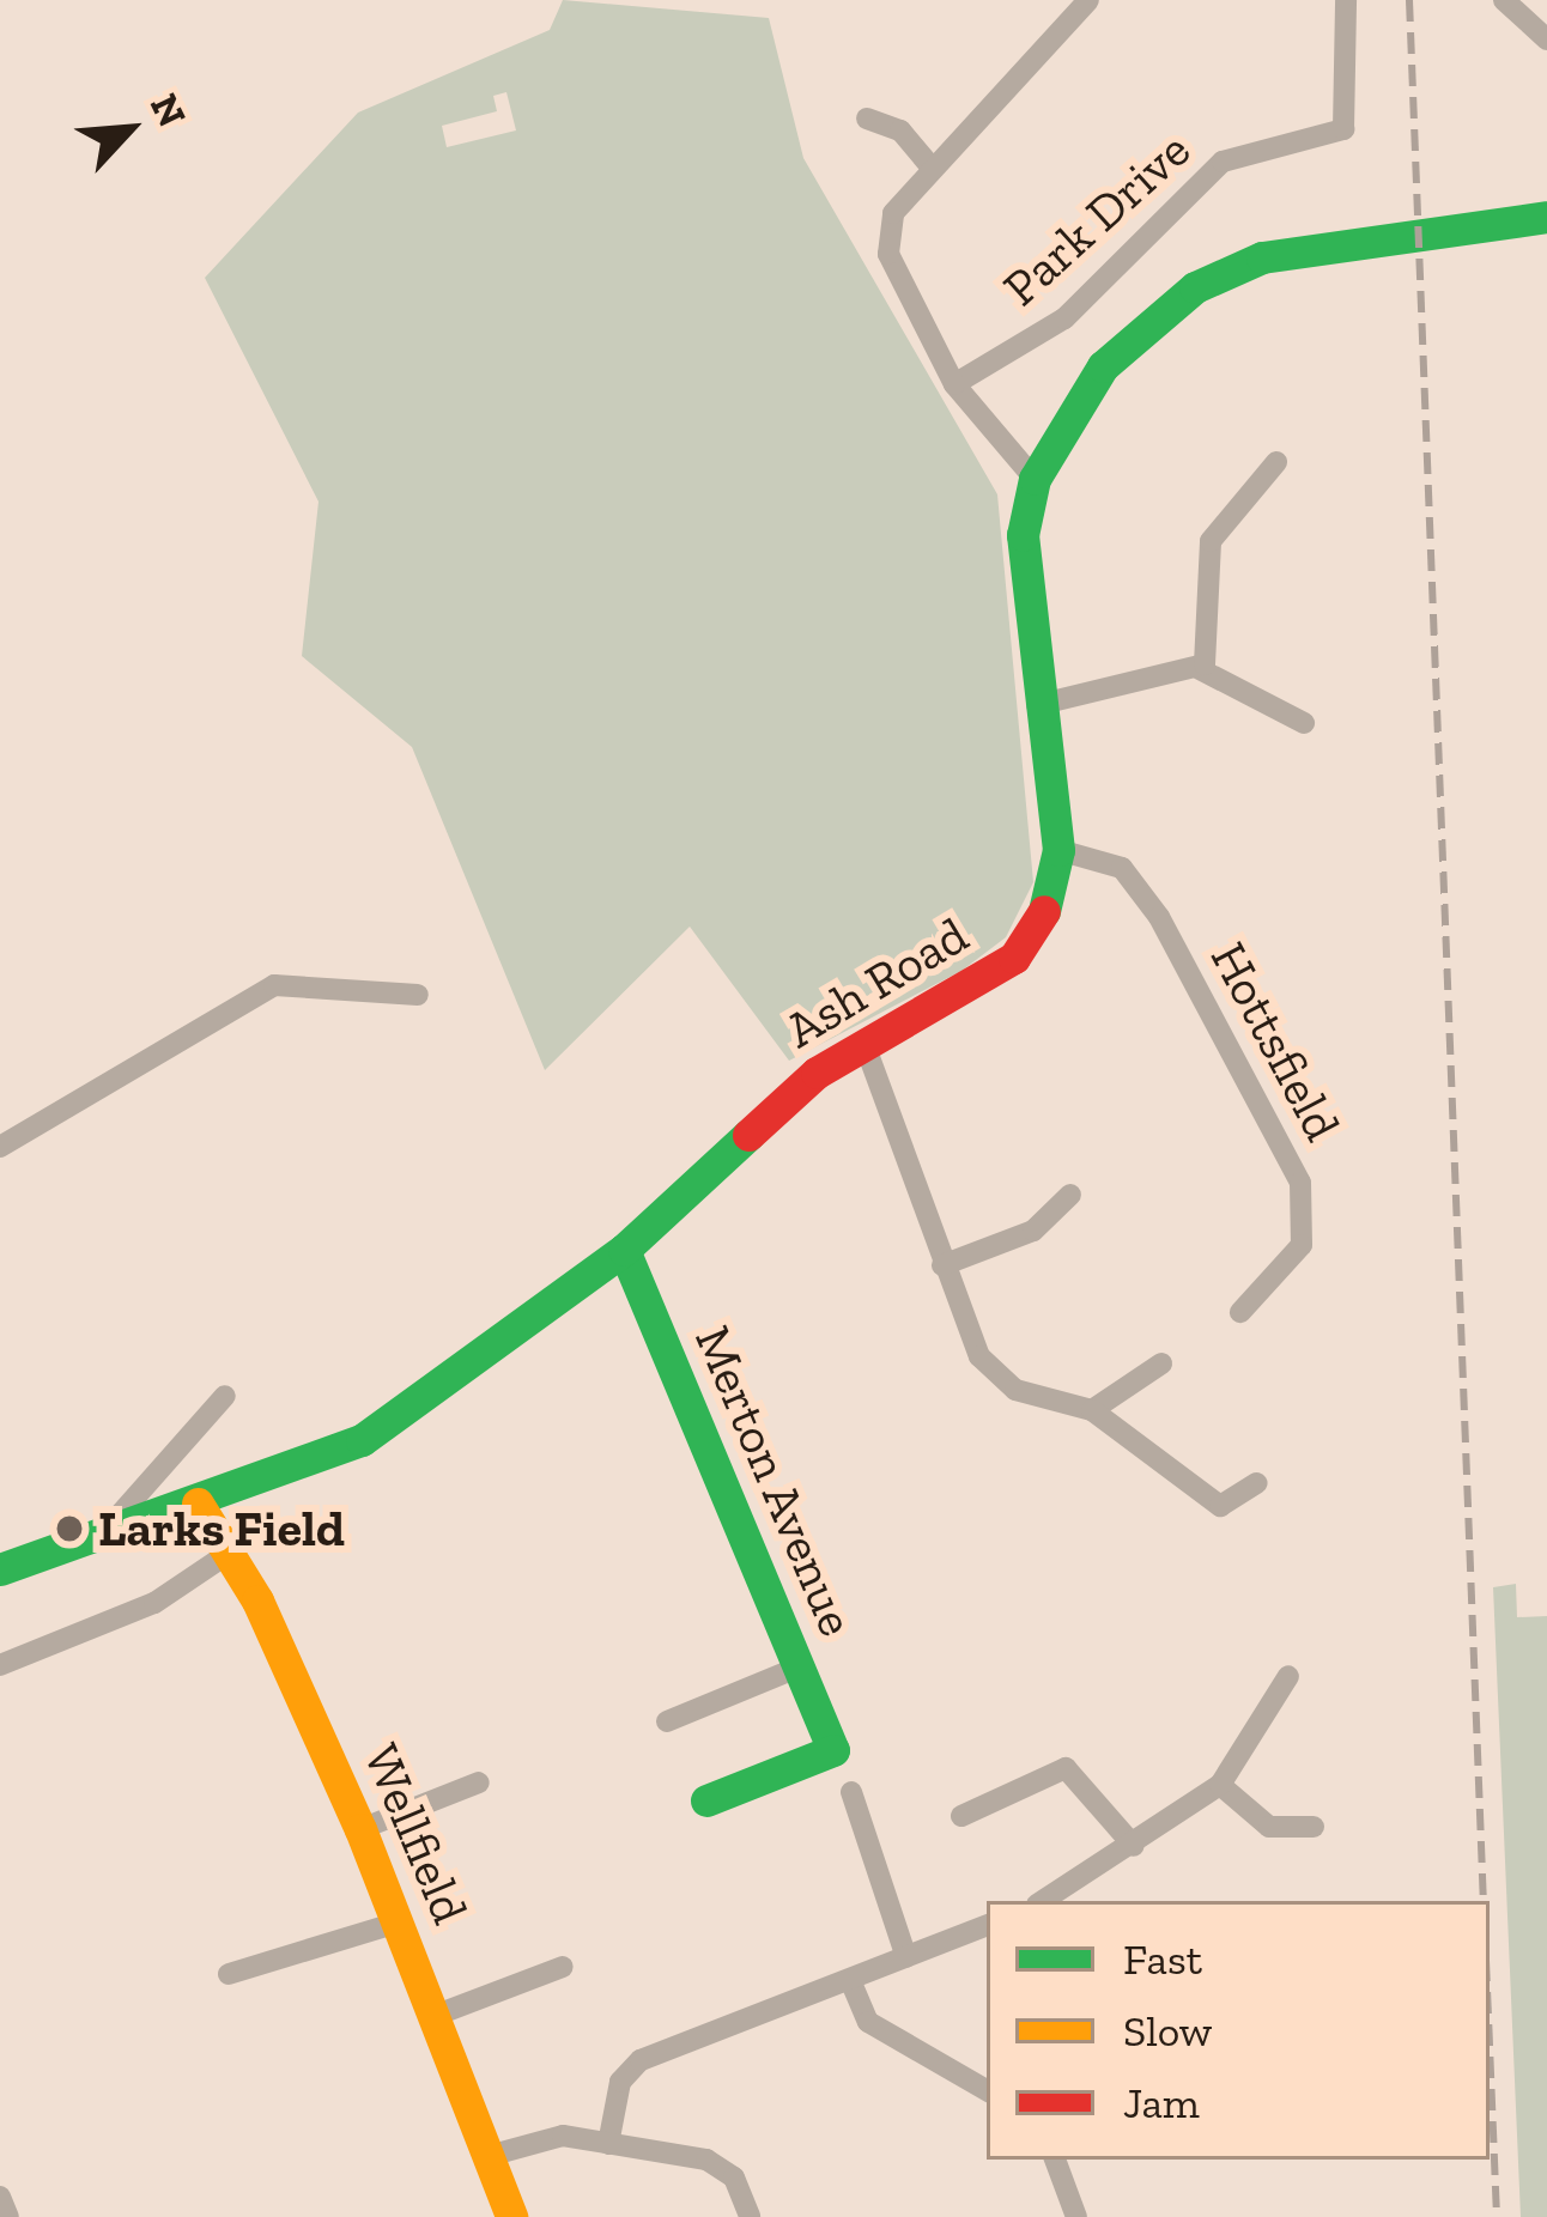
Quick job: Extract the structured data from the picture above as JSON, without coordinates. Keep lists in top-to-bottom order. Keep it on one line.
{"streets":{"street":["Park Drive","Ash Road","Hottsfield","Merton Avenue","Wellfield"]},"crossings":[["Ash Road","Hottsfield"],["Ash Road","Merton Avenue"],["Ash Road","Wellfield"]],"places":["Larks Field"],"legend":["Fast","Slow","Jam"],"north":"top right"}
